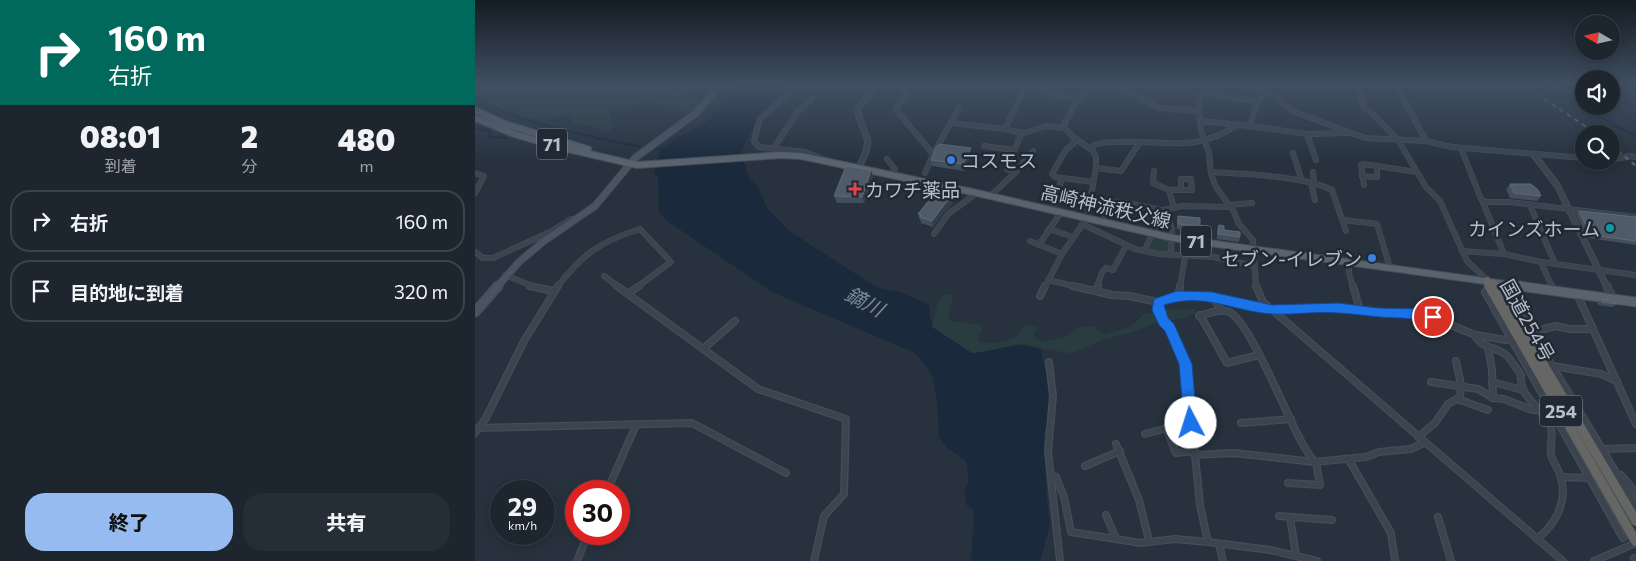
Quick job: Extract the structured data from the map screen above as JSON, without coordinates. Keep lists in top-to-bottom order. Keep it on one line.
{"streets":{"highway":["国道254号","254"],"main road":["71","高崎神流秩父線"]},"crossings":[["高崎神流秩父線","国道254号"]],"water":["鏑川"],"places":{"other":["コスモス","カインズホーム","セブン-イレブン"],"health":["カワチ薬品"]},"north":"left","page":{"turn":["160 m","右折"],"eta":["08:01","到着","2","分","480","m"],"list":[{"name":"右折","value":"160 m"},{"name":"目的地に到着","value":"320 m"}],"speed":"29 km/h","limit":"30","buttons":["終了","共有"]}}
